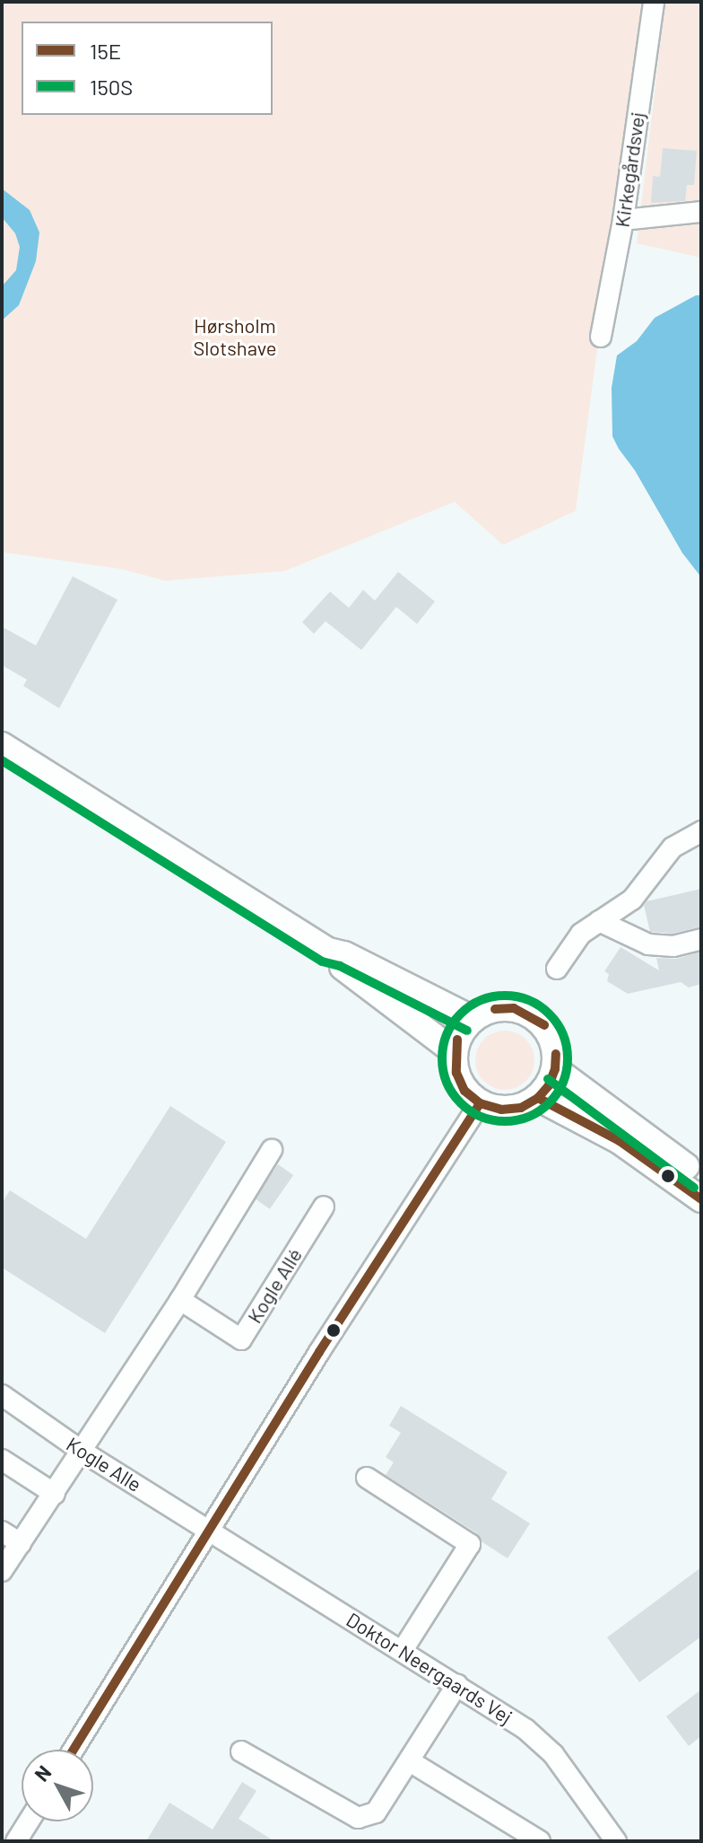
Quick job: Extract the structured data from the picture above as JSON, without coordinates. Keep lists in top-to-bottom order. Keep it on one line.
{"streets":{"street":["Kirkegårdsvej","Kogle Allé","Kogle Alle","Doktor Neergaards Vej"]},"crossings":[["Kogle Alle","Doktor Neergaards Vej"]],"parks":["Hørsholm Slotshave"],"lines":["transit line 150S","transit line 15E"],"legend":["15E","150S"],"north":"top left"}
